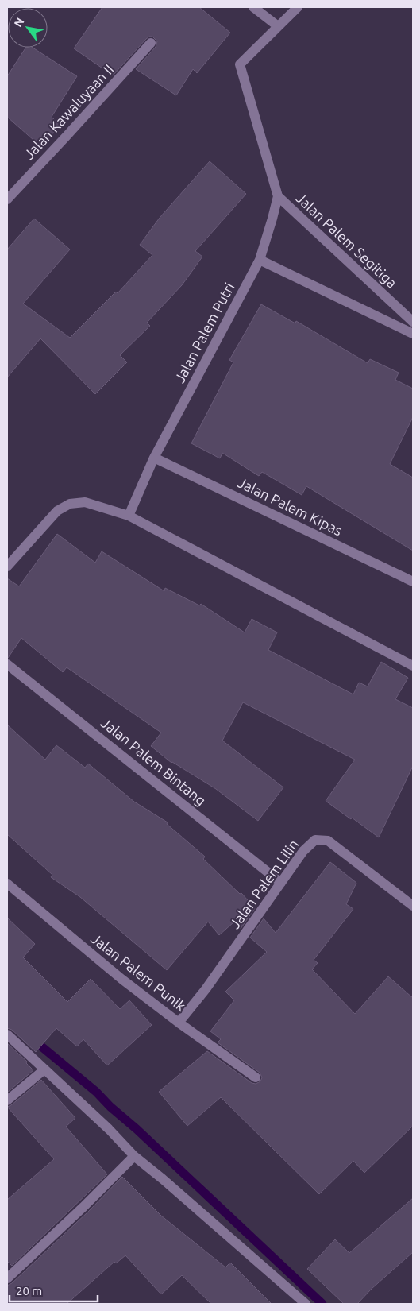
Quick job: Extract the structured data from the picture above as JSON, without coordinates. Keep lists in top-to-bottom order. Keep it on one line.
{"streets":{"street":["Jalan Kawaluyaan II","Jalan Palem Segitiga","Jalan Palem Putri","Jalan Palem Kipas","Jalan Palem Bintang","Jalan Palem Lilin","Jalan Palem Punik"]},"crossings":[["Jalan Palem Segitiga","Jalan Palem Putri"],["Jalan Palem Putri","Jalan Palem Kipas"],["Jalan Palem Bintang","Jalan Palem Lilin"],["Jalan Palem Lilin","Jalan Palem Punik"]],"scale_bar":"20 m","north":"top left"}
